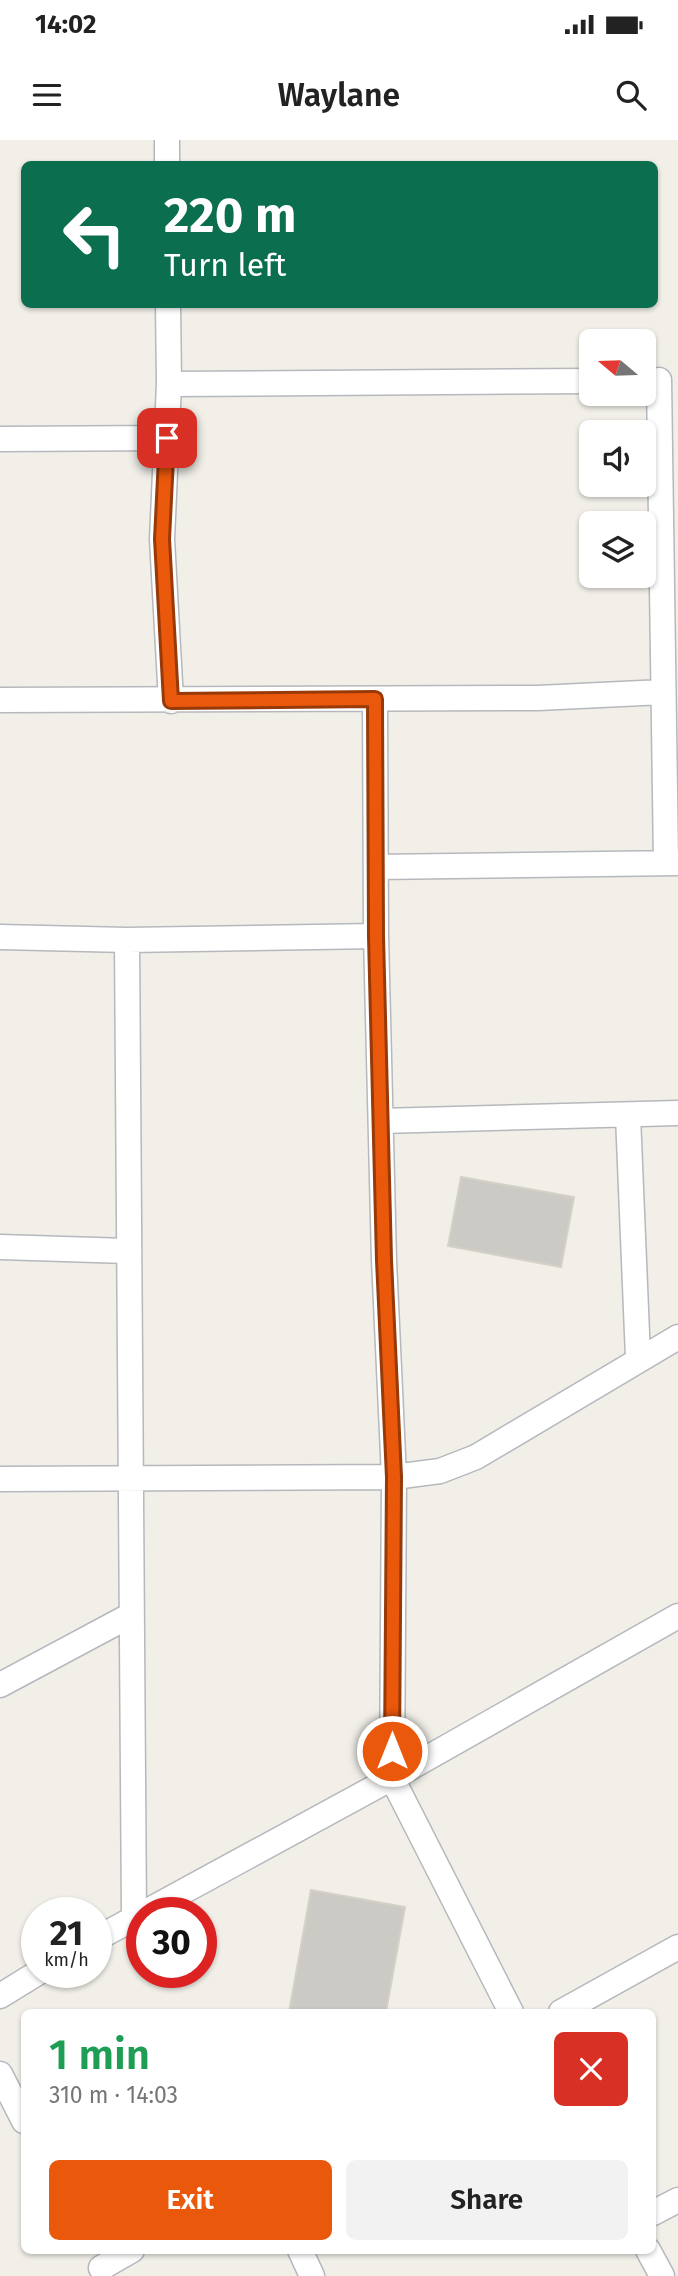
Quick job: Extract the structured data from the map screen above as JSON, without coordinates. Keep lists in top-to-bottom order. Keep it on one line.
{"north":"left","page":{"status":"14:02","header":"Waylane","turn":["220 m","Turn left"],"speed":"21 km/h","limit":"30","heading":["1 min","310 m · 14:03"],"buttons":["Exit","Share"]}}
